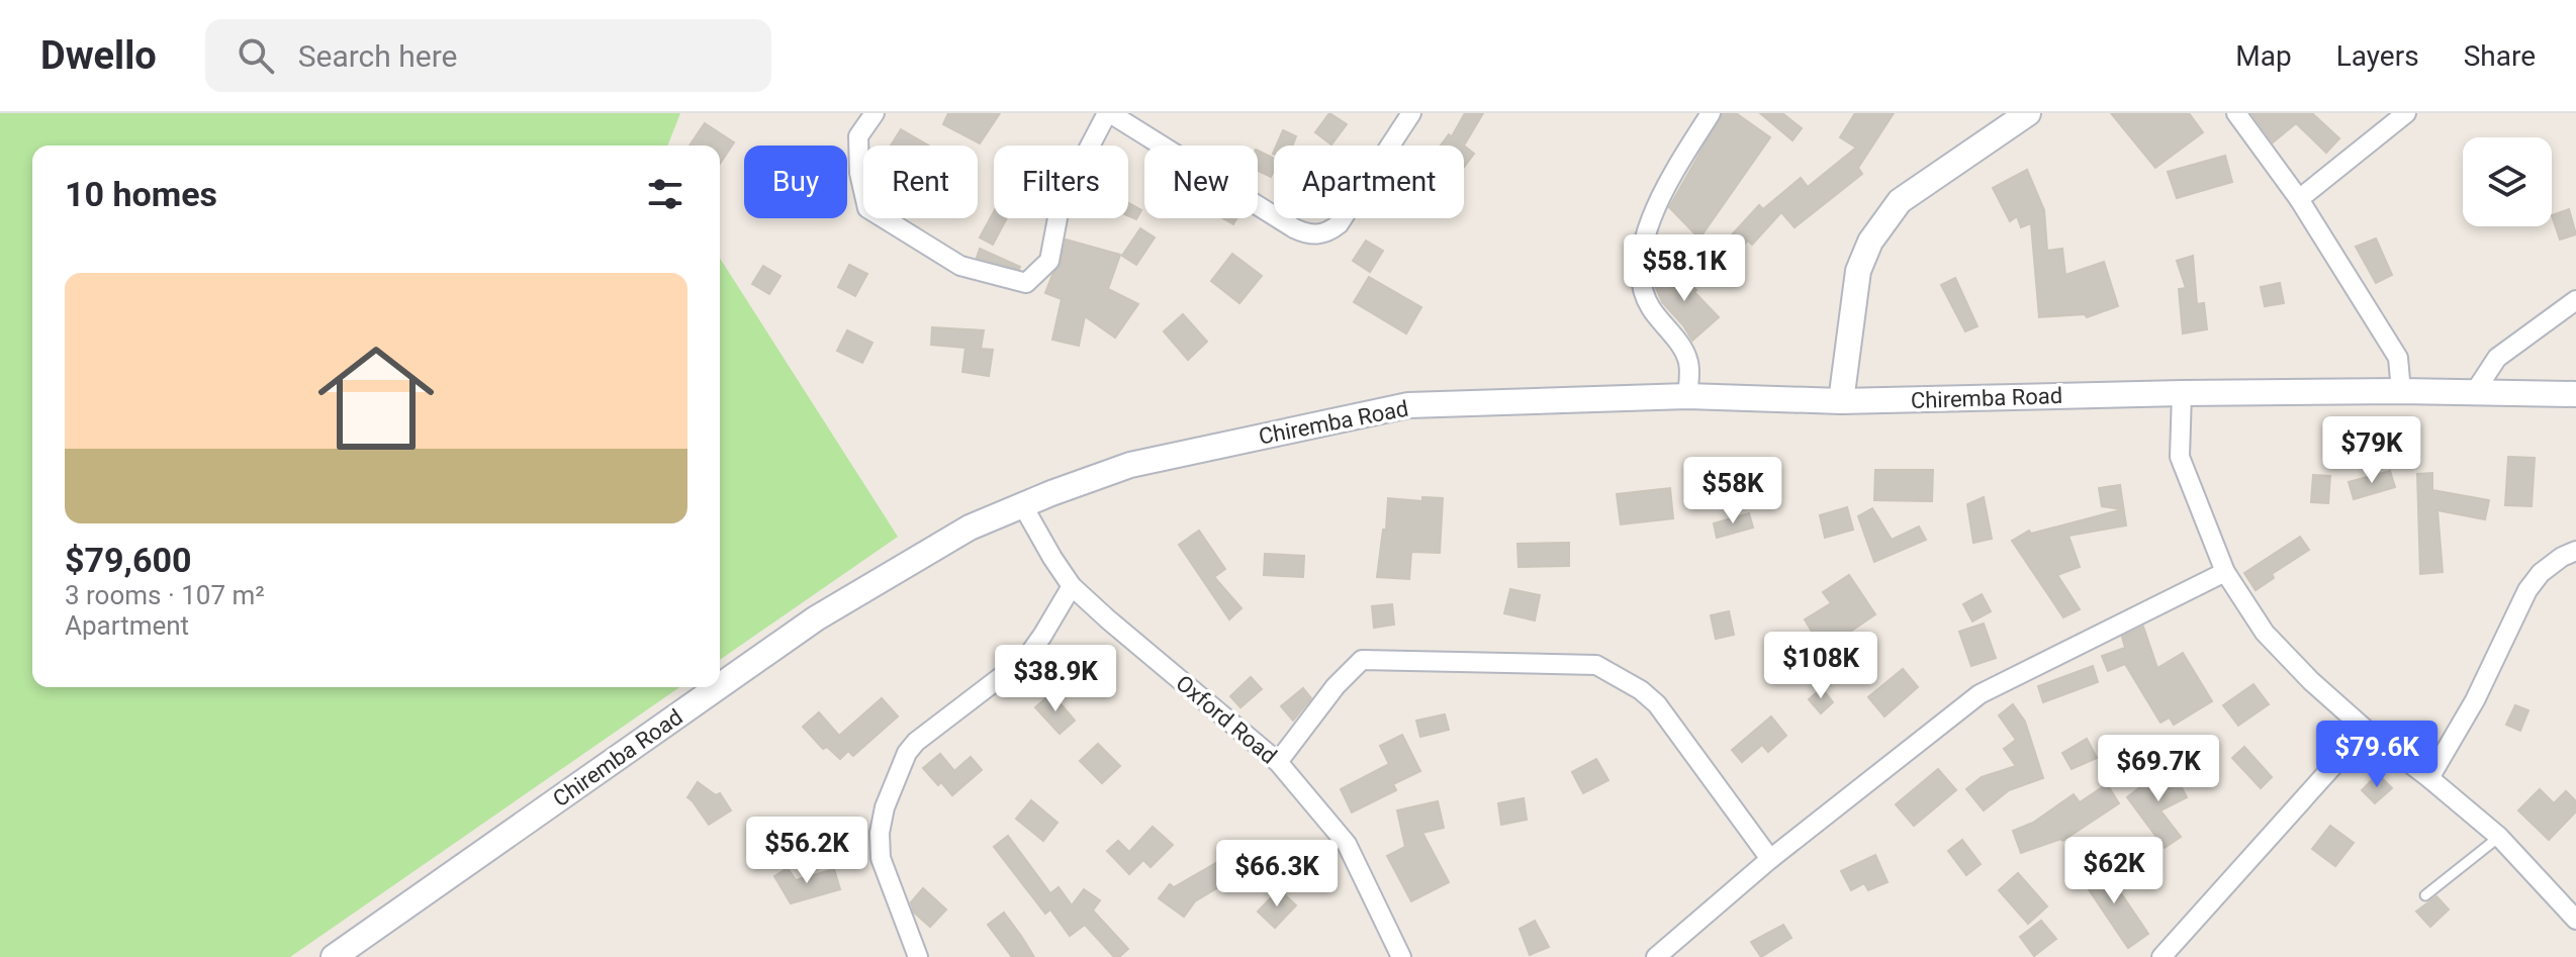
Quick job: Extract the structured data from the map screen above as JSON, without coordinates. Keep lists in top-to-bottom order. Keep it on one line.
{"streets":{"main road":["Chiremba Road"],"street":["Oxford Road"]},"crossings":[["Chiremba Road","Oxford Road"]],"page":{"header":"Dwello","search":"Search here","nav":["Map","Layers","Share"],"chip":["Buy","Rent","Filters","New","Apartment"],"heading":"10 homes","price":["$58.1K","$79K","$58K","$108K","$38.9K","$79.6K","$69.7K","$56.2K","$62K","$66.3K"],"list":[{"name":"$79,600","note":"3 rooms · 107 m² · Apartment"}]}}
